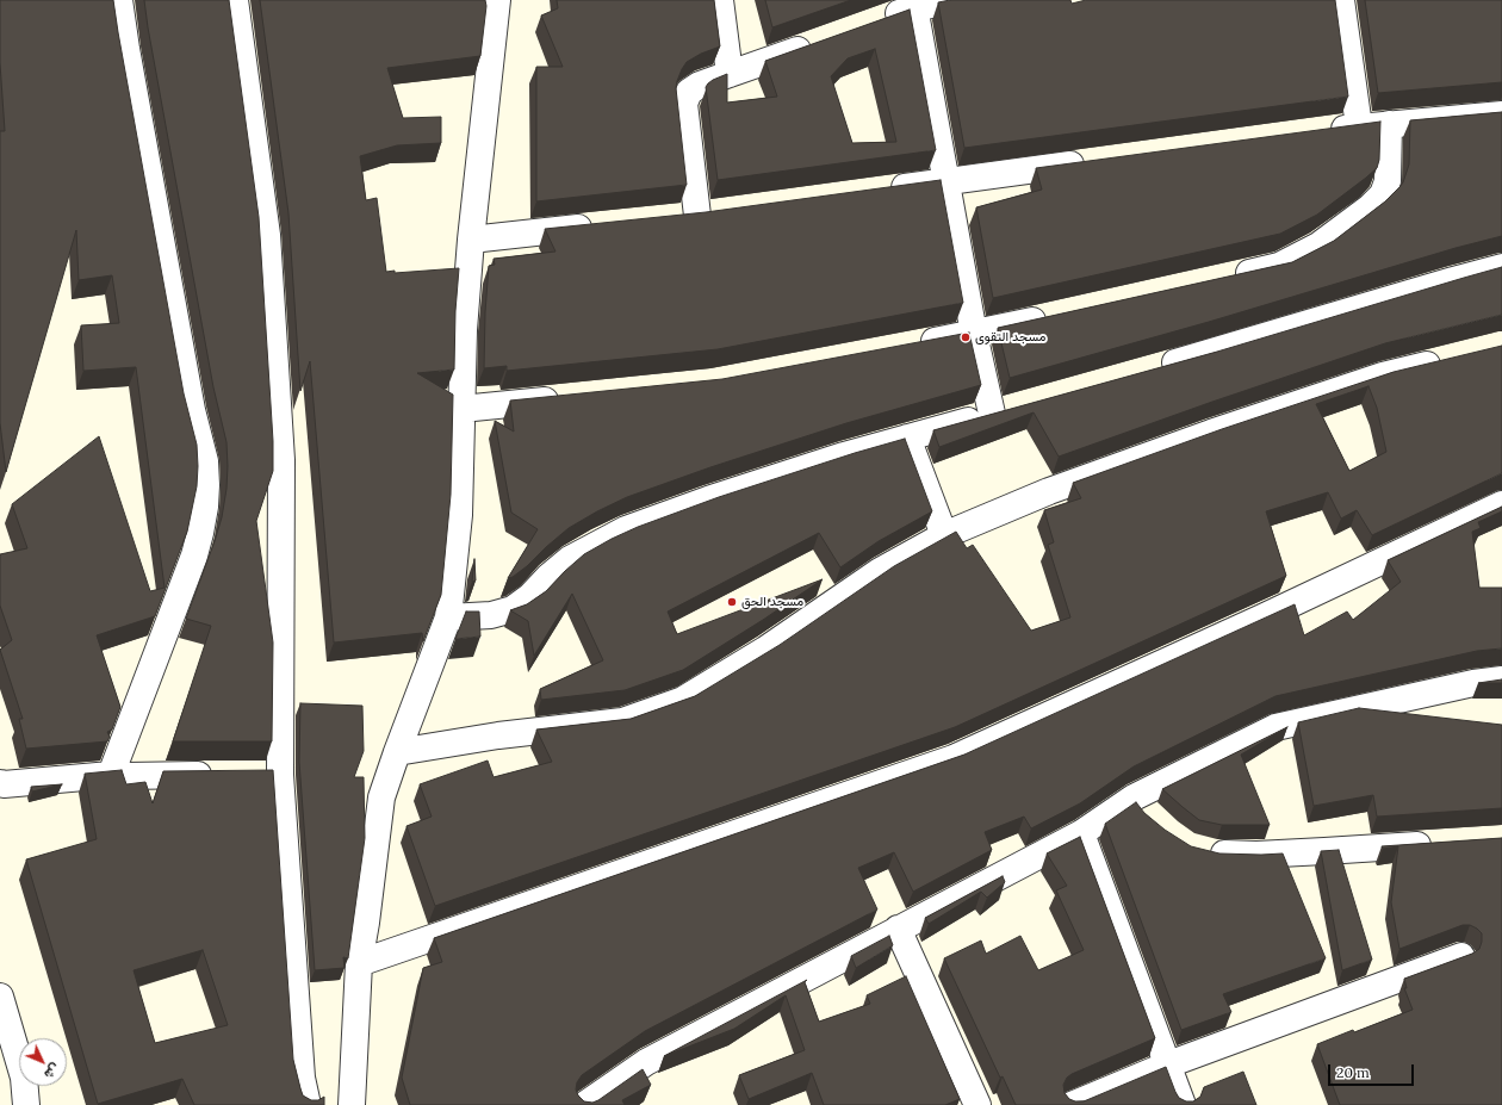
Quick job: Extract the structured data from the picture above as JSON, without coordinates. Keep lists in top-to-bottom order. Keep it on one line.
{"places":["مسجد التقوى","مسجد الحق"],"scale_bar":"20 m","north":"bottom right"}
